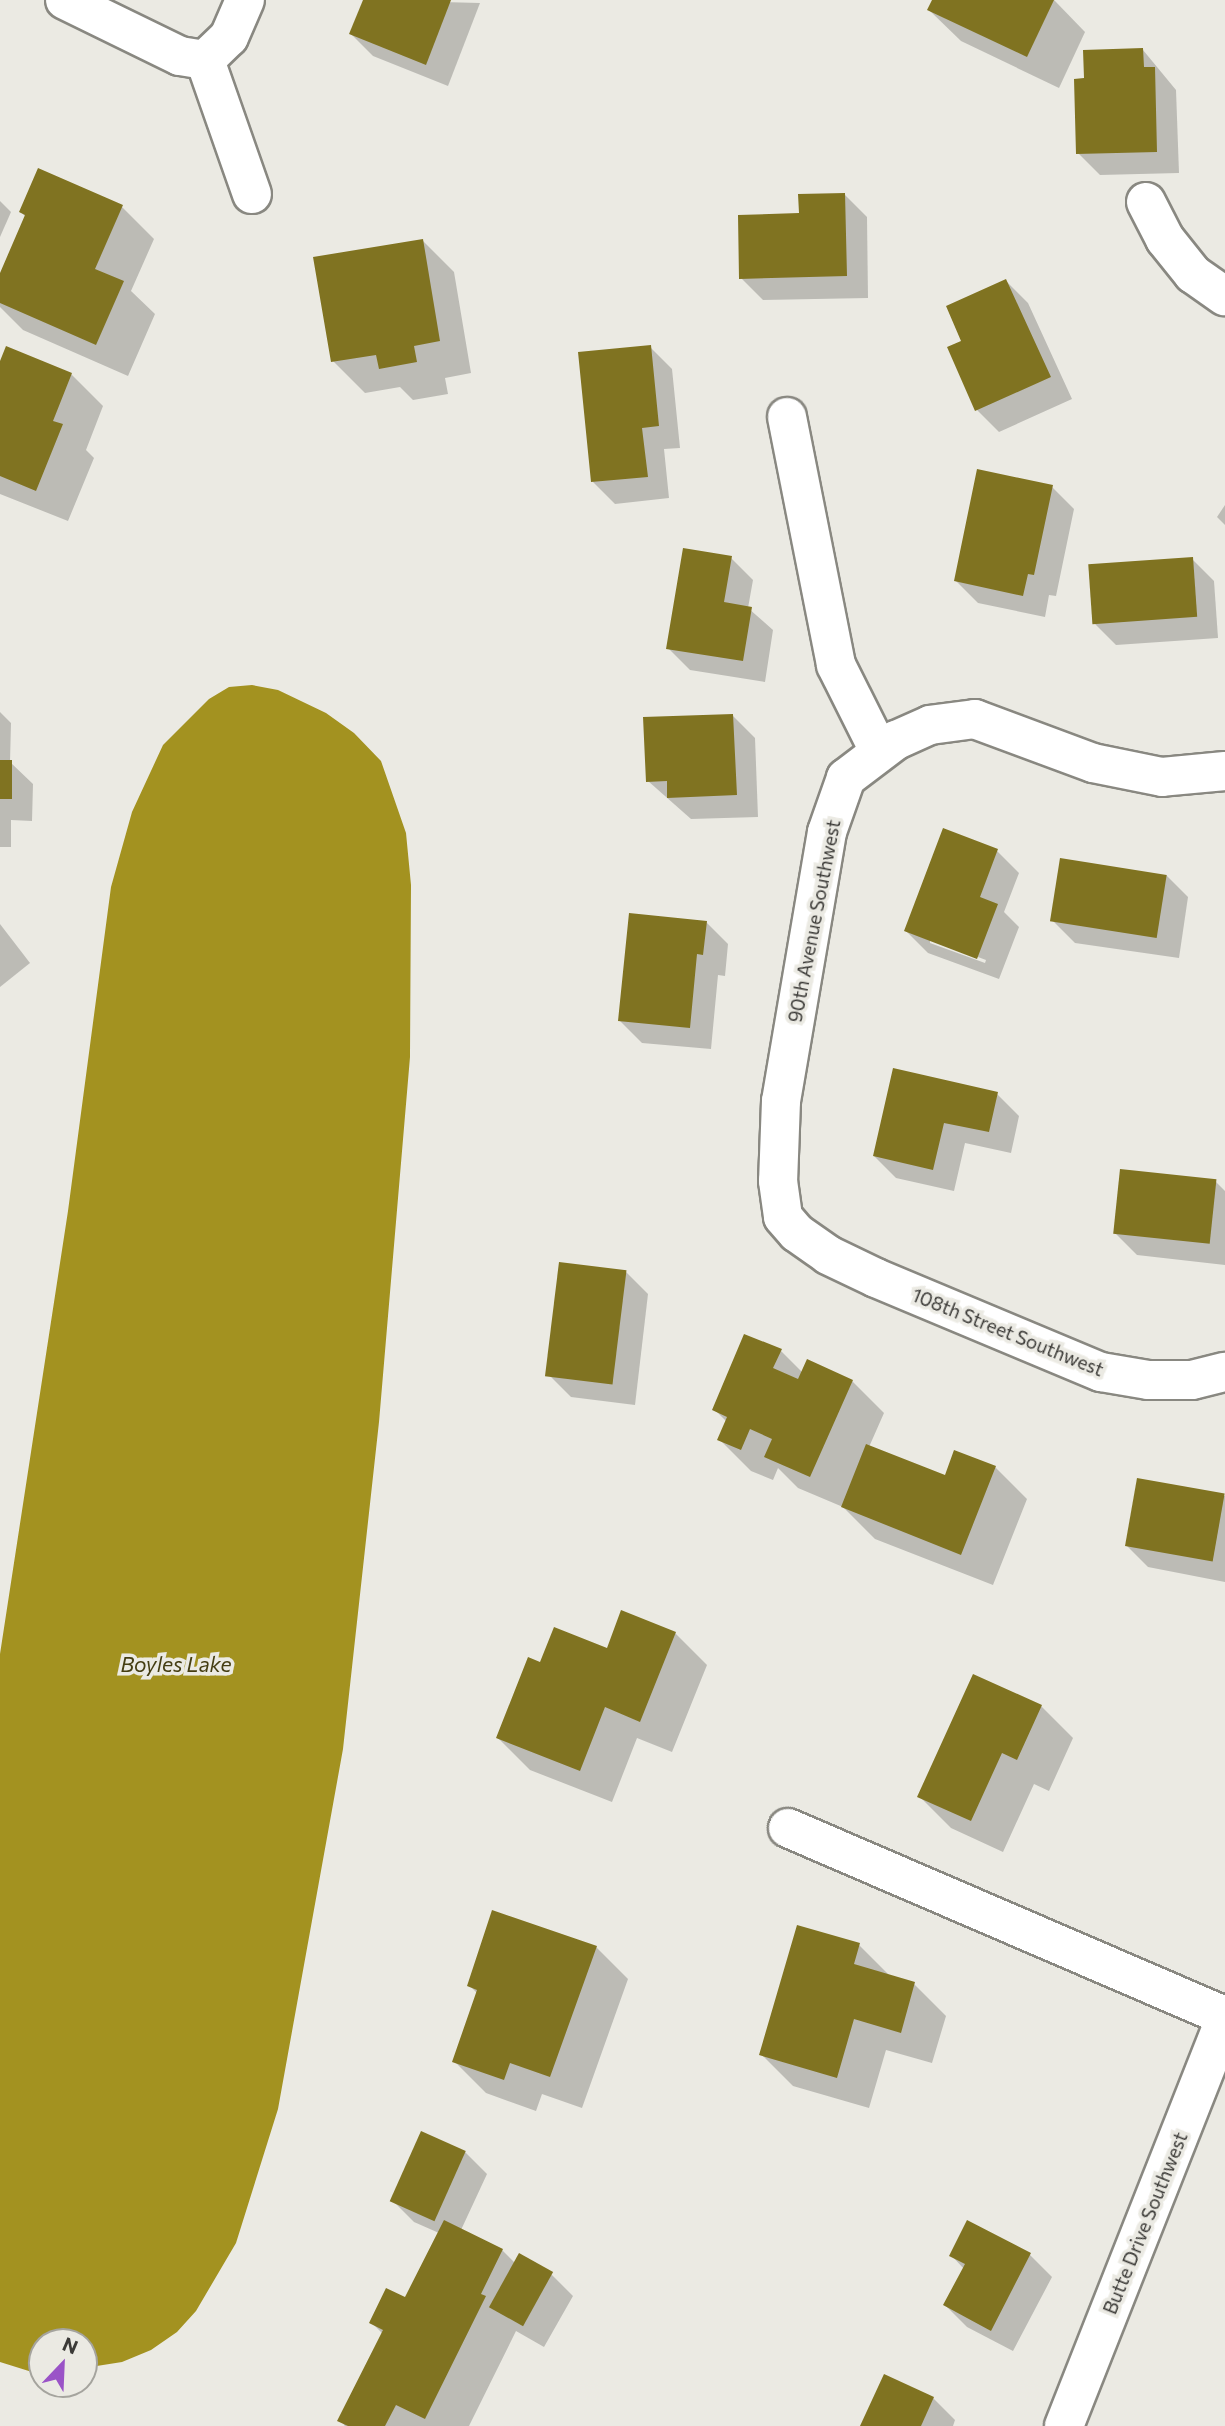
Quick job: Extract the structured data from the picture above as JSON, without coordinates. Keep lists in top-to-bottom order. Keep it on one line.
{"streets":{"street":["90th Avenue Southwest","108th Street Southwest","Butte Drive Southwest"]},"crossings":[["90th Avenue Southwest","108th Street Southwest"]],"water":["Boyles Lake"],"north":"top right"}
